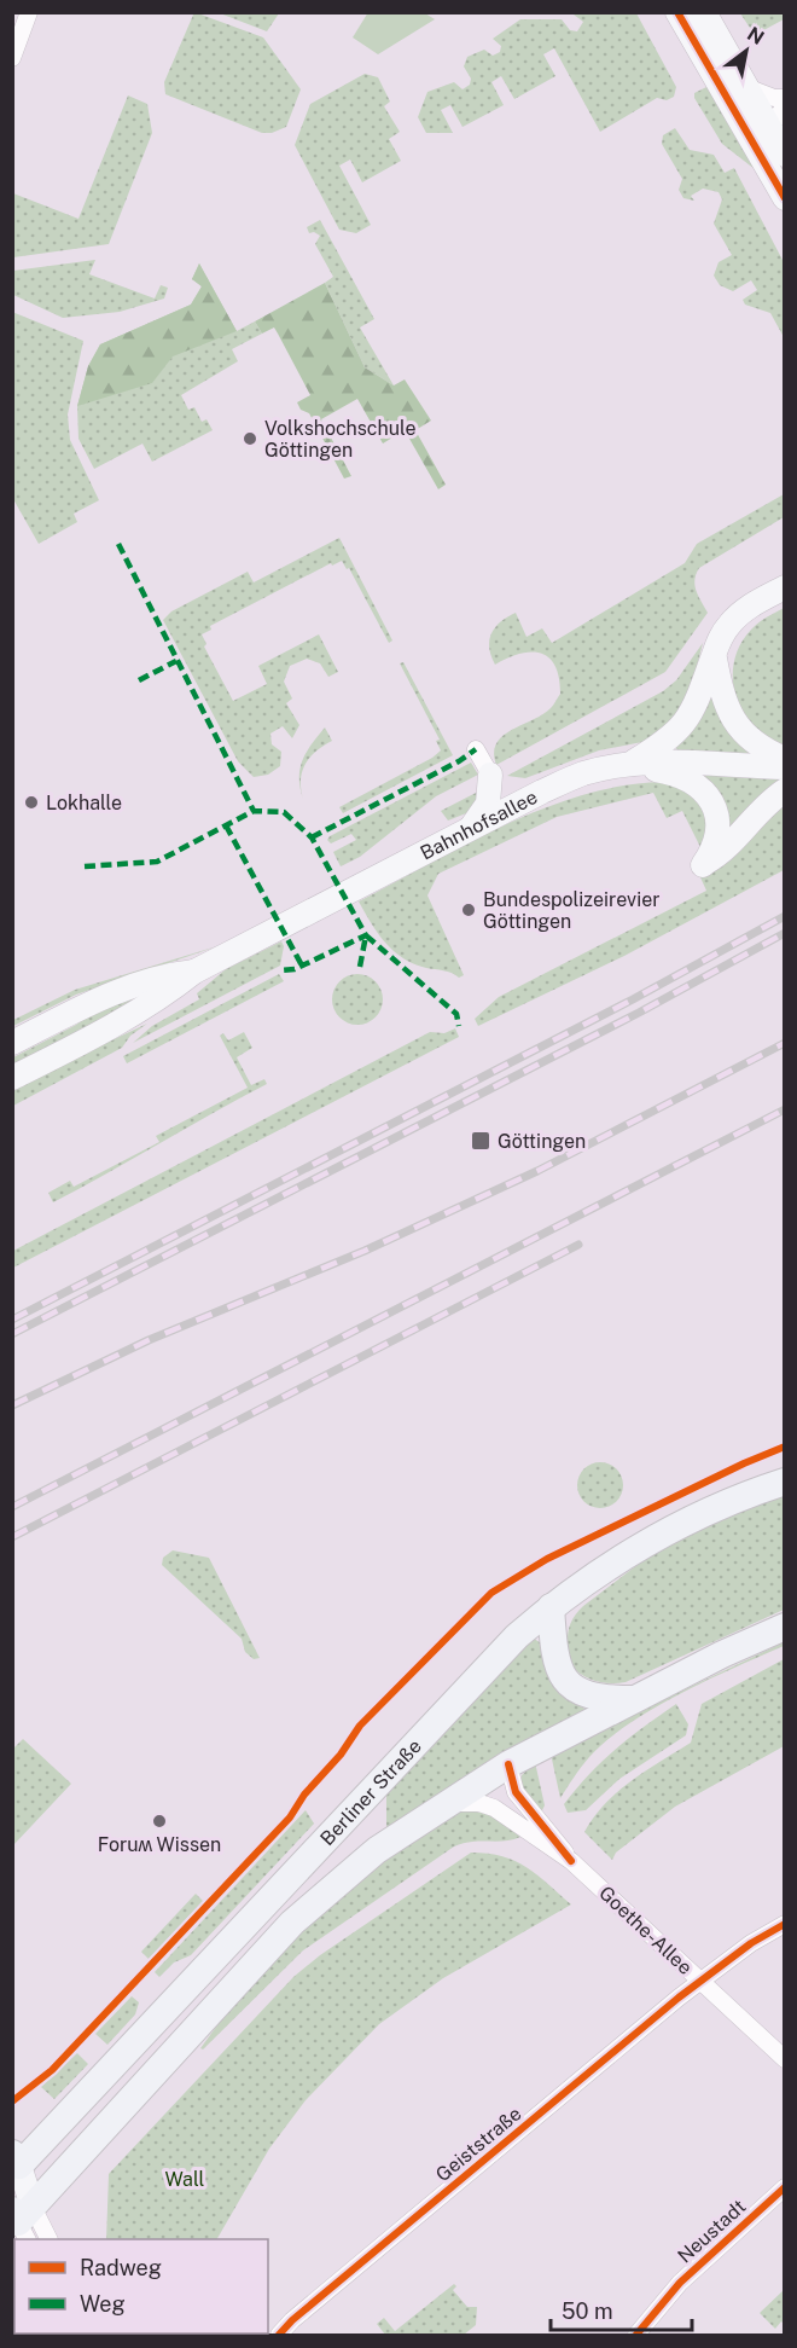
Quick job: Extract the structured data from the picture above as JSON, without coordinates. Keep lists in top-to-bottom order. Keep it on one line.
{"streets":{"main road":["Bahnhofsallee","Berliner Straße"],"street":["Goethe-Allee","Geiststraße","Neustadt"]},"crossings":[["Goethe-Allee","Geiststraße"]],"parks":["Wall"],"places":{"other":["Volkshochschule Göttingen","Lokhalle","Bundespolizeirevier Göttingen","Foruʍ Wissen"],"transit":["Göttingen"]},"legend":["Radweg","Weg"],"scale_bar":"50 m","north":"top right"}
